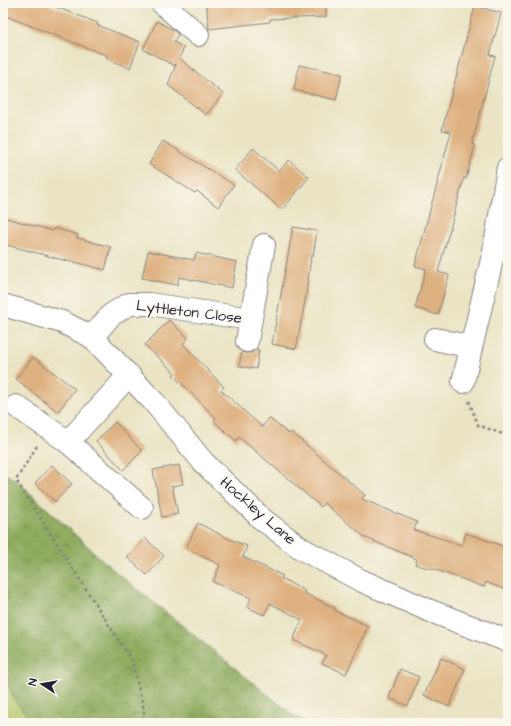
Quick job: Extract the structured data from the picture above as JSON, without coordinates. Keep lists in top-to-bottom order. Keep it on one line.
{"streets":{"street":["Lyttleton Close","Hockley Lane"]},"crossings":[["Lyttleton Close","Hockley Lane"]],"north":"left"}
